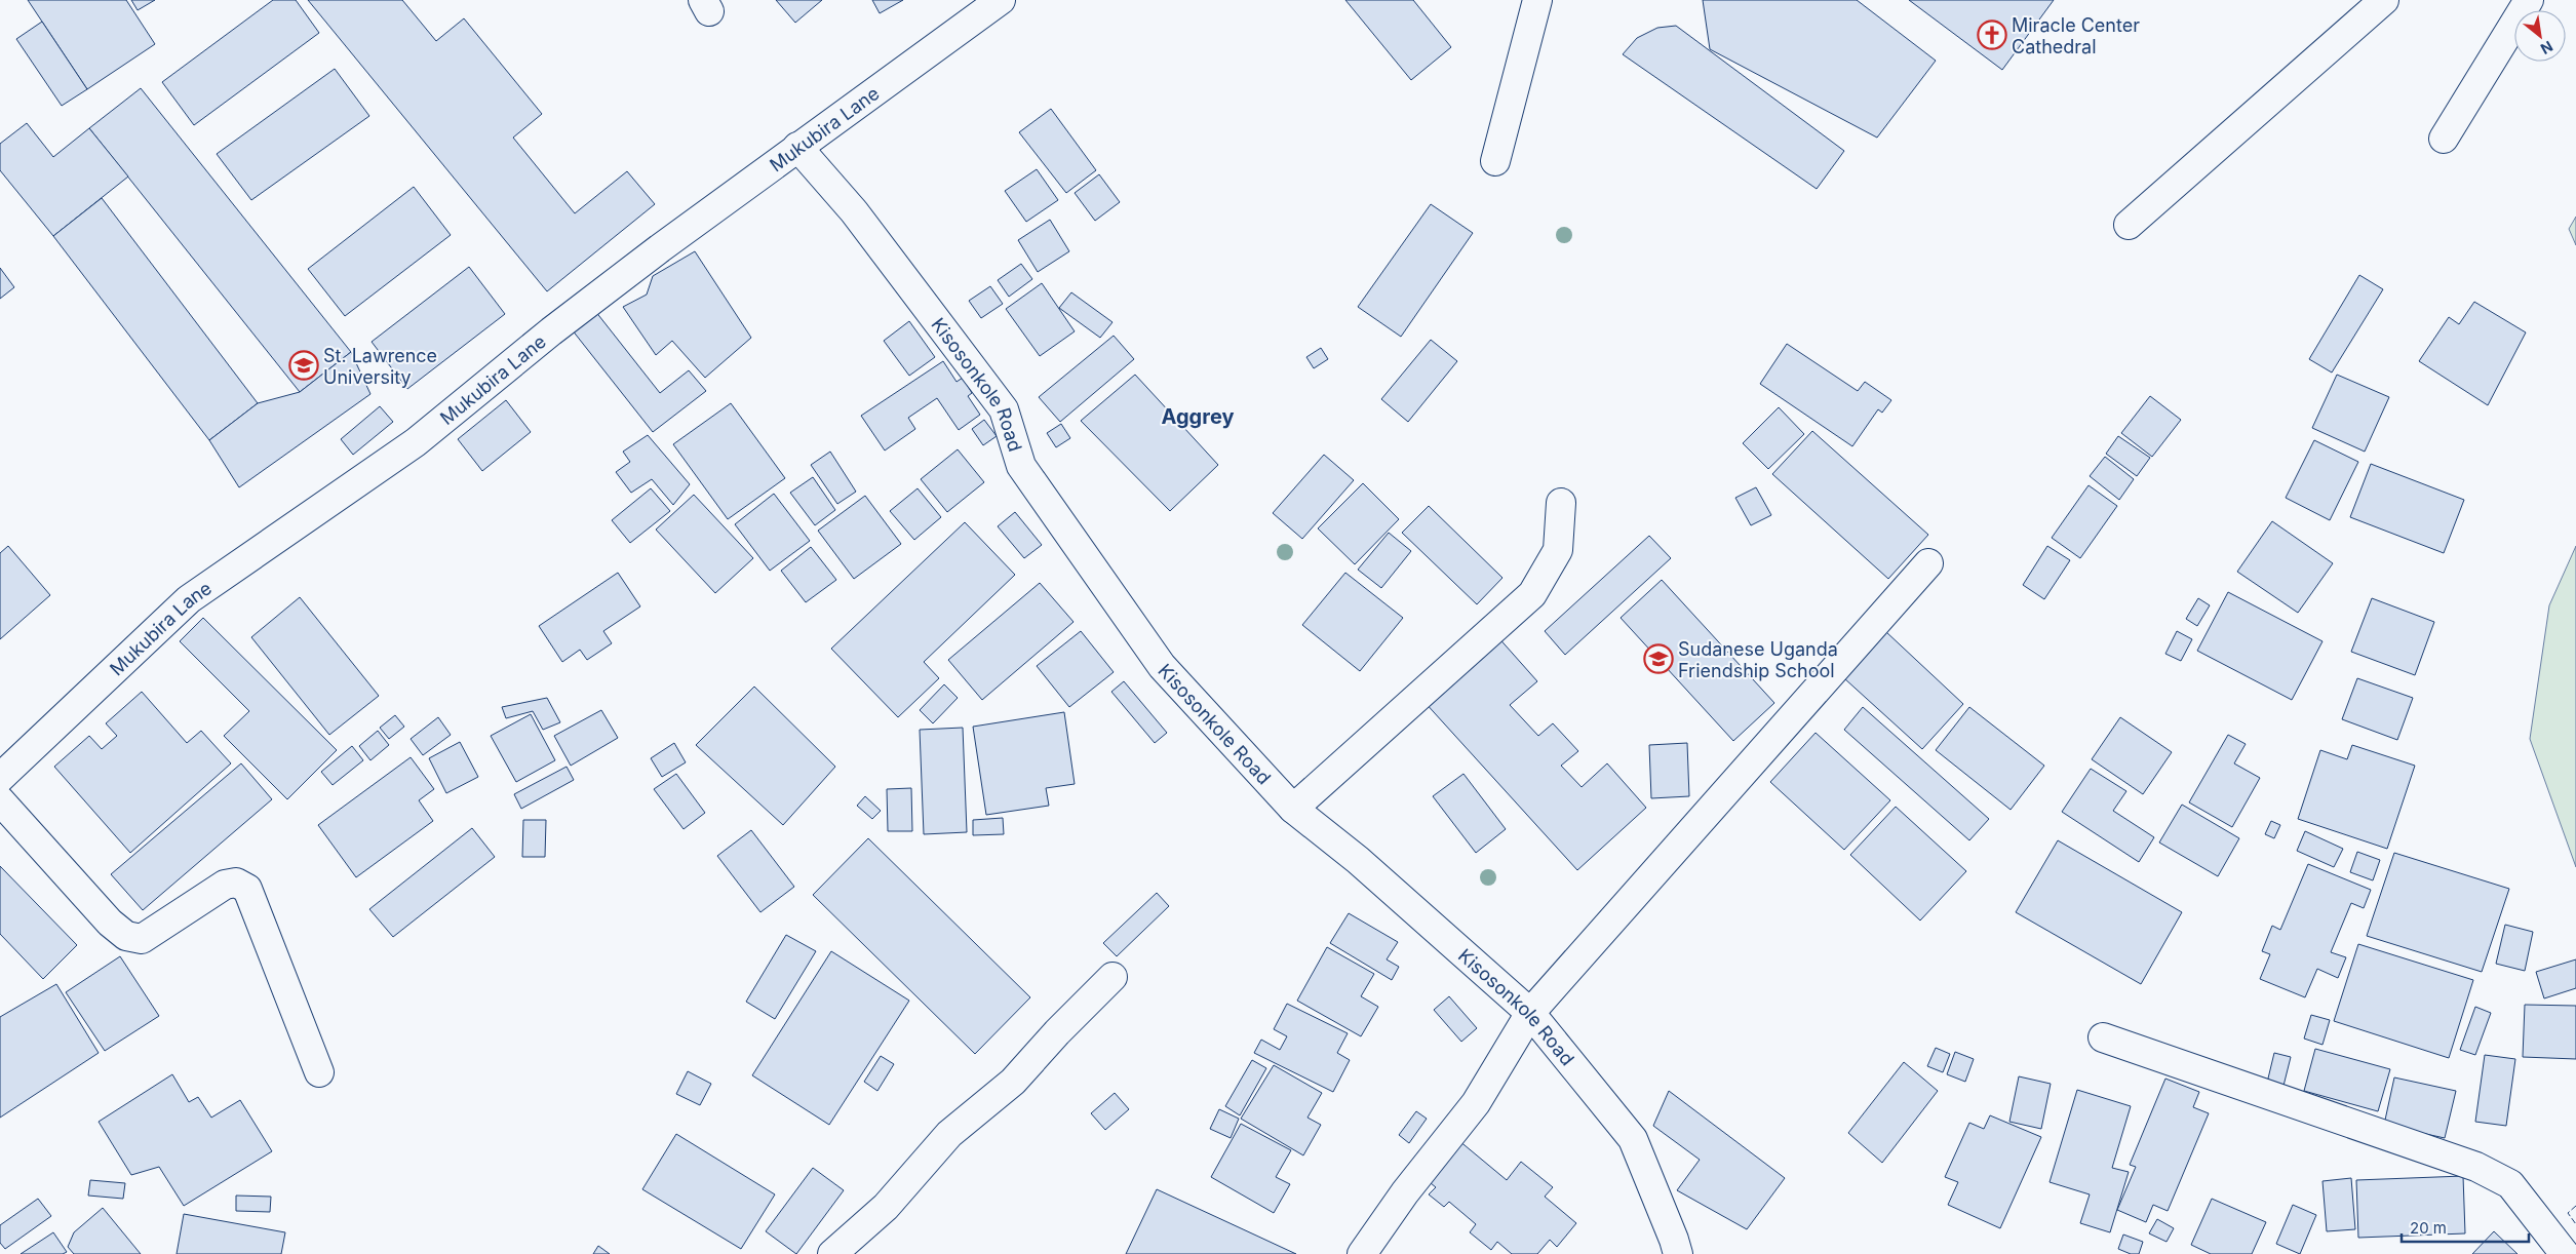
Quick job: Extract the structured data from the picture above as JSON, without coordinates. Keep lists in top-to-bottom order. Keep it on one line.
{"streets":{"street":["Mukubira Lane","Kisosonkole Road"]},"crossings":[["Mukubira Lane","Kisosonkole Road"]],"districts":["Aggrey"],"places":{"church":["Miracle Center Cathedral"],"school or university":["St. Lawrence University","Sudanese Uganda Friendship School"]},"scale_bar":"20 m","north":"bottom right"}
